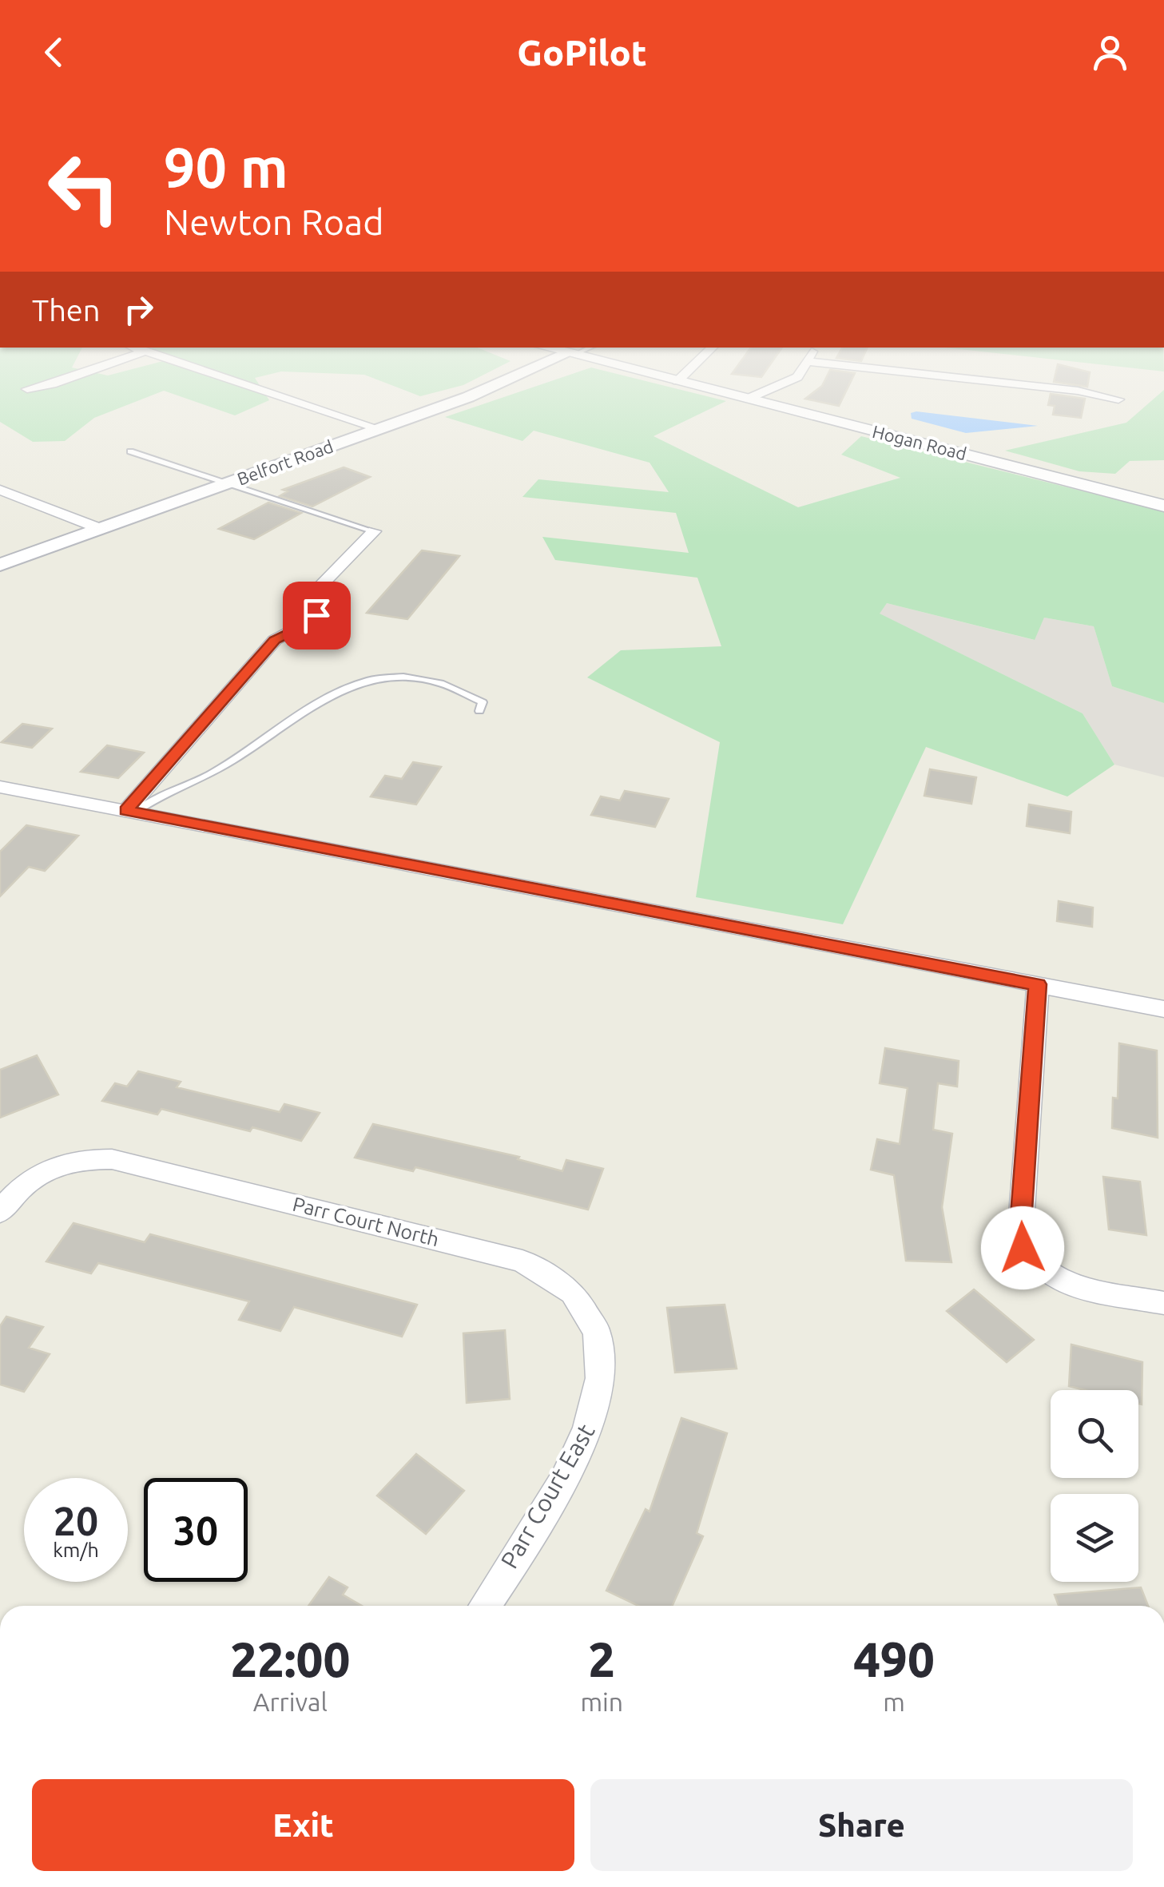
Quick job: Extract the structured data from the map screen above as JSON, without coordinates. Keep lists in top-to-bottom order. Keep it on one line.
{"streets":{"main road":["Hogan Road"],"street":["Belfort Road","Parr Court North","Parr Court East"]},"crossings":[["Parr Court North","Parr Court East"]],"page":{"header":"GoPilot","turn":["90 m","Newton Road"],"then":"Then","speed":"20 km/h","limit":"30","eta":["22:00","Arrival","2","min","490","m"],"buttons":["Exit","Share"]}}
